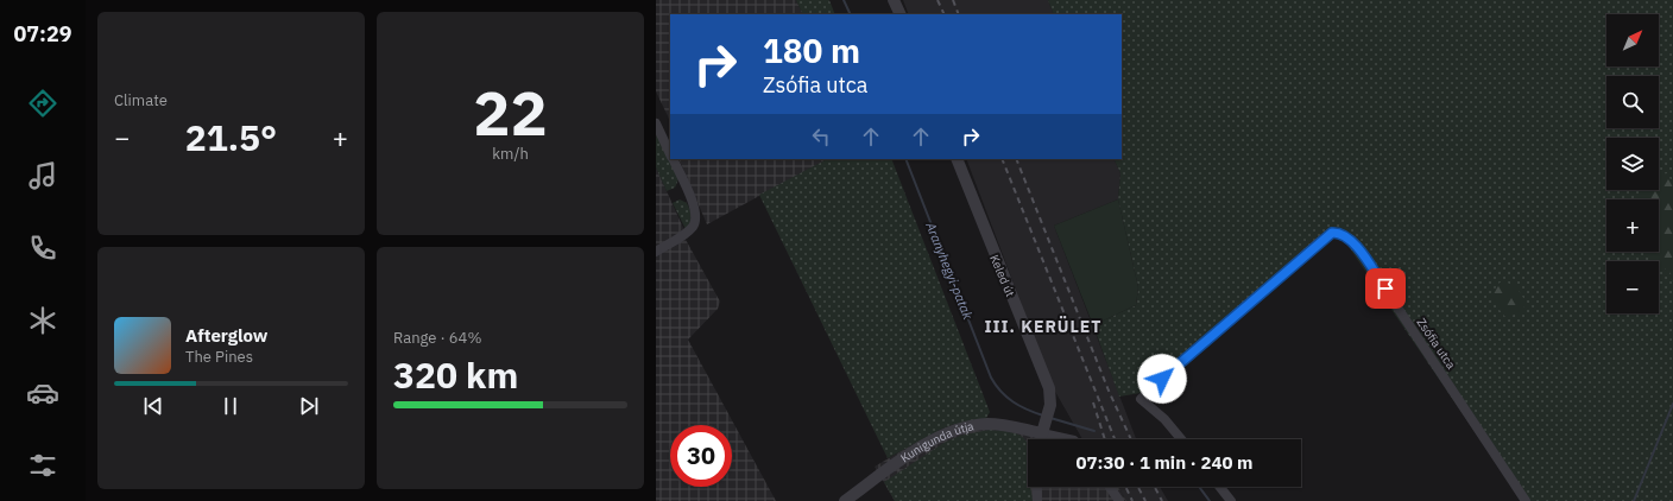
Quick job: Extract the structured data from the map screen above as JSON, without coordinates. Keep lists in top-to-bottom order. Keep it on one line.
{"streets":{"street":["Keled út","Zsófia utca","Kunigunda útja"]},"crossings":[["Keled út","Kunigunda útja"]],"districts":["III. KERÜLET"],"water":["Aranyhegyi-patak"],"north":"top right","page":{"tabs":"07:29","tile":["Climate",["22","km/h"],["Range · 64%","320 km"]],"map_buttons":["+","−"],"turn":["180 m","Zsófia utca"],"heat":["−","21.5°","+"],"song":["Afterglow","The Pines"],"limit":"30","trip":"07:30 · 1 min · 240 m"}}
